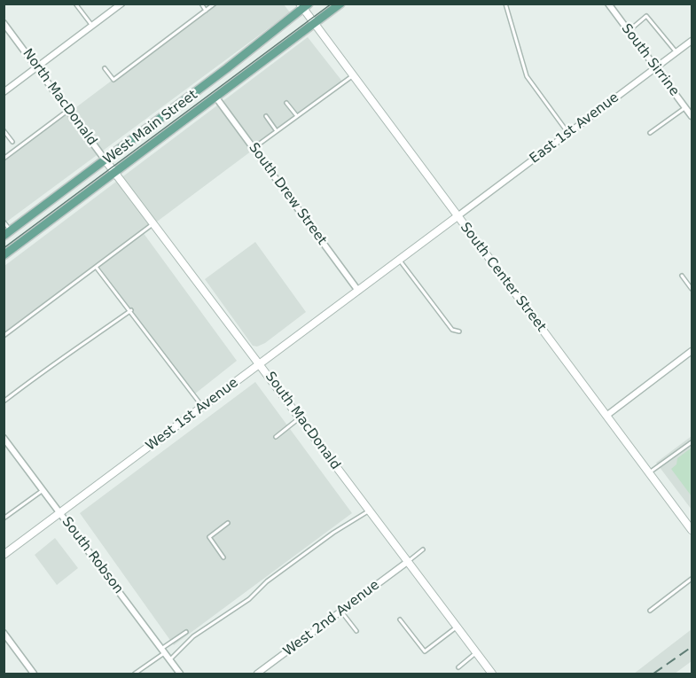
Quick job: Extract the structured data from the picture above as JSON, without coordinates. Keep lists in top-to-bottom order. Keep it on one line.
{"streets":{"main road":["West Main Street"],"street":["South Sirrine","North MacDonald","East 1st Avenue","South Drew Street","South Center Street","West 1st Avenue","South MacDonald","South Robson","West 2nd Avenue"]},"crossings":[["South Sirrine","East 1st Avenue"],["North MacDonald","West Main Street"],["North MacDonald","South MacDonald"],["West Main Street","South Drew Street"],["West Main Street","South Center Street"],["West Main Street","South MacDonald"],["East 1st Avenue","South Center Street"],["East 1st Avenue","West 1st Avenue"],["South Drew Street","West 1st Avenue"],["South Center Street","West 1st Avenue"],["West 1st Avenue","South MacDonald"],["West 1st Avenue","South Robson"],["South MacDonald","West 2nd Avenue"]]}
